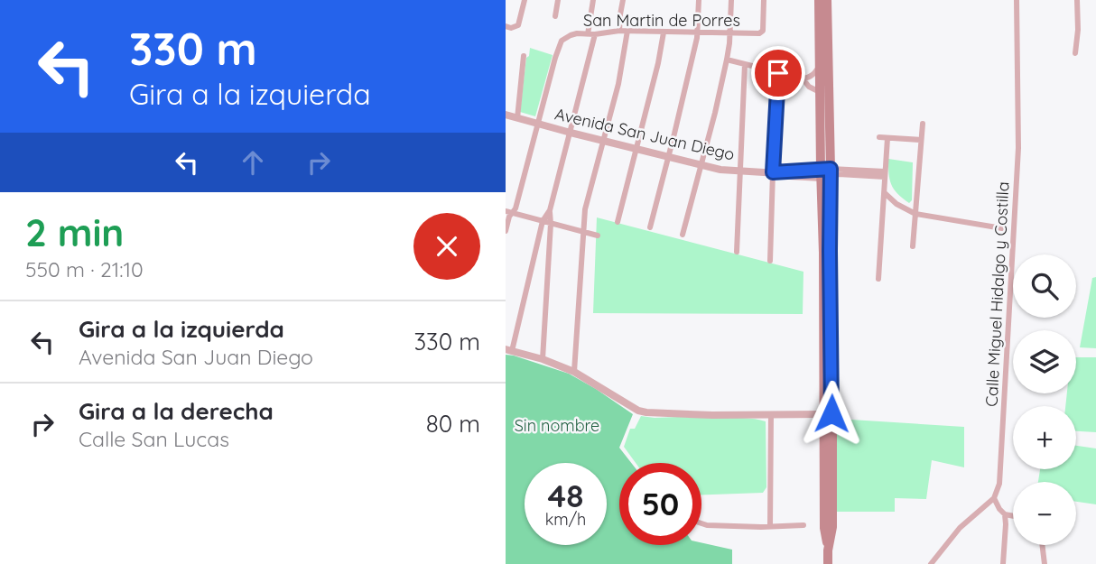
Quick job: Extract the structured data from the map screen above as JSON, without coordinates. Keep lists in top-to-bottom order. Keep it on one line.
{"streets":{"street":["San Martin de Porres","Avenida San Juan Diego","Calle Miguel Hidalgo y Costilla"]},"crossings":[["San Martin de Porres","Avenida San Juan Diego"]],"parks":["Sin nombre"],"page":{"turn":["330 m","Gira a la izquierda"],"heading":["2 min","550 m · 21:10"],"map_buttons":["+","−"],"list":[{"name":"Gira a la izquierda","note":"Avenida San Juan Diego","value":"330 m"},{"name":"Gira a la derecha","note":"Calle San Lucas","value":"80 m"}],"speed":"48 km/h","limit":"50"}}
